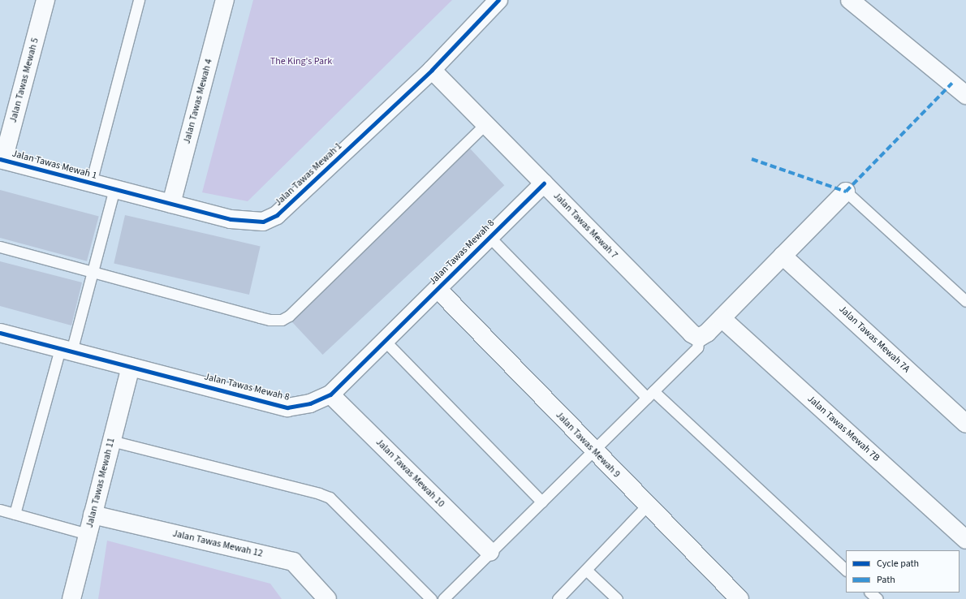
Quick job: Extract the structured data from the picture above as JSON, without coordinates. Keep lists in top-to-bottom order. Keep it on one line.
{"streets":{"street":["Jalan Tawas Mewah 5","Jalan Tawas Mewah 4","Jalan Tawas Mewah 1","Jalan Tawas Mewah 7","Jalan Tawas Mewah 8","Jalan Tawas Mewah 7A","Jalan Tawas Mewah 7B","Jalan Tawas Mewah 9","Jalan Tawas Mewah 10","Jalan Tawas Mewah 11","Jalan Tawas Mewah 12"]},"crossings":[["Jalan Tawas Mewah 5","Jalan Tawas Mewah 1"],["Jalan Tawas Mewah 4","Jalan Tawas Mewah 1"],["Jalan Tawas Mewah 1","Jalan Tawas Mewah 7"],["Jalan Tawas Mewah 7","Jalan Tawas Mewah 8"],["Jalan Tawas Mewah 8","Jalan Tawas Mewah 9"],["Jalan Tawas Mewah 8","Jalan Tawas Mewah 10"],["Jalan Tawas Mewah 8","Jalan Tawas Mewah 11"],["Jalan Tawas Mewah 11","Jalan Tawas Mewah 12"]],"parks":["The King's Park"],"legend":["Cycle path","Path"]}
